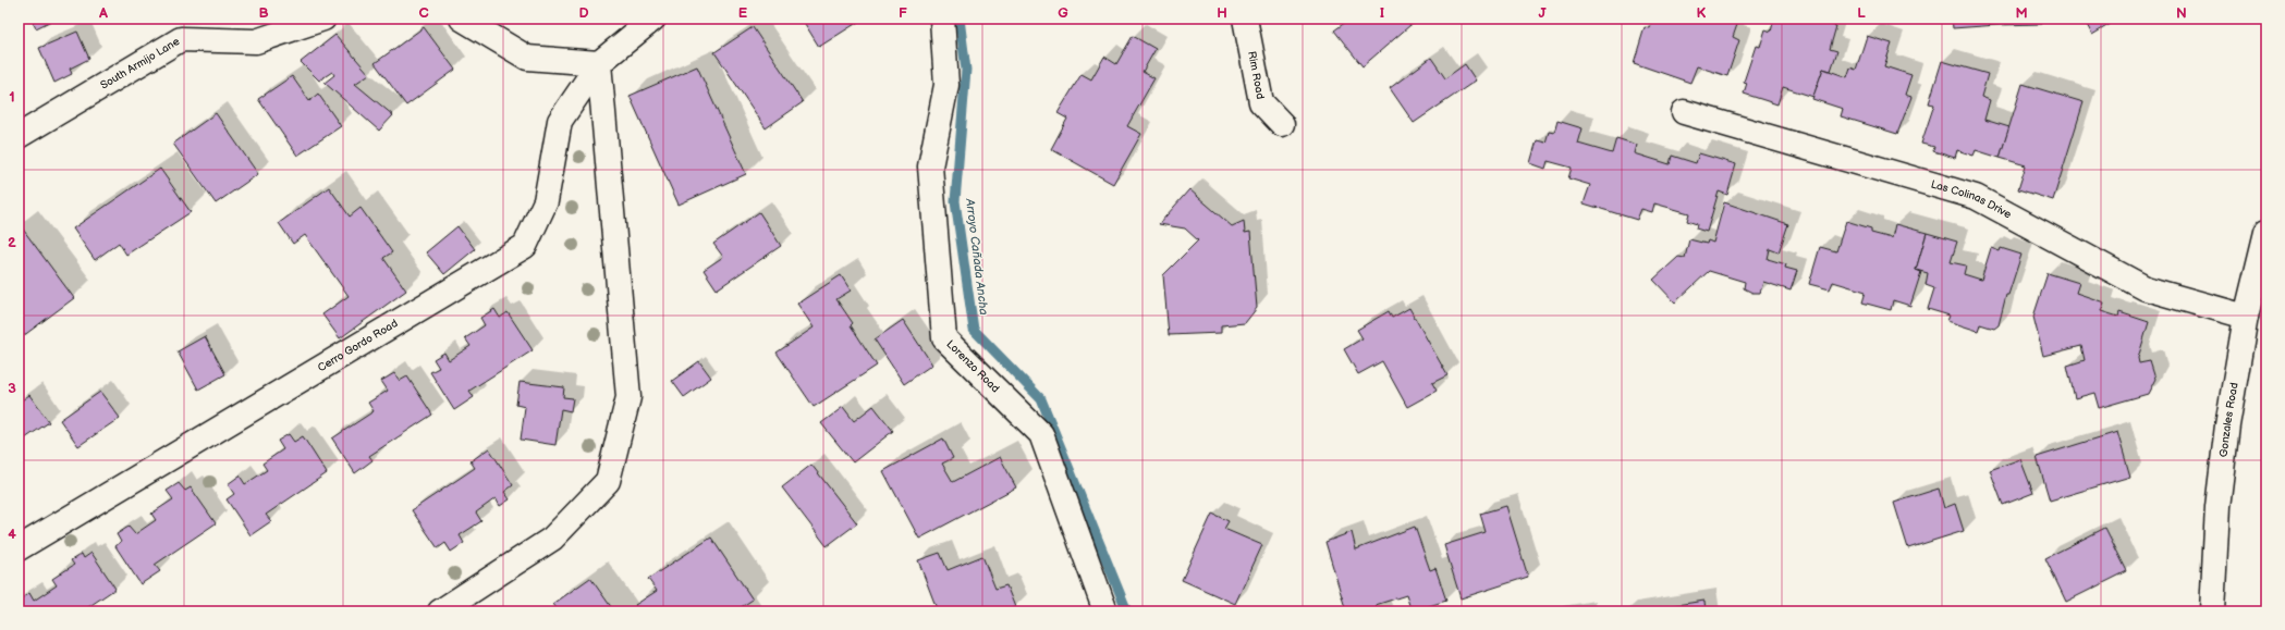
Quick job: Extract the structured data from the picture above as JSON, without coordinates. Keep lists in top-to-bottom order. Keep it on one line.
{"streets":{"street":["South Armijo Lane","Rim Road","Las Colinas Drive","Cerro Gordo Road","Lorenzo Road","Gonzales Road"]},"crossings":[["Las Colinas Drive","Gonzales Road"]],"water":["Arroyo Cañada Ancha"],"grid":{"columns":["A","B","C","D","E","F","G","H","I","J","K","L","M","N"],"rows":["1","2","3","4"]}}
